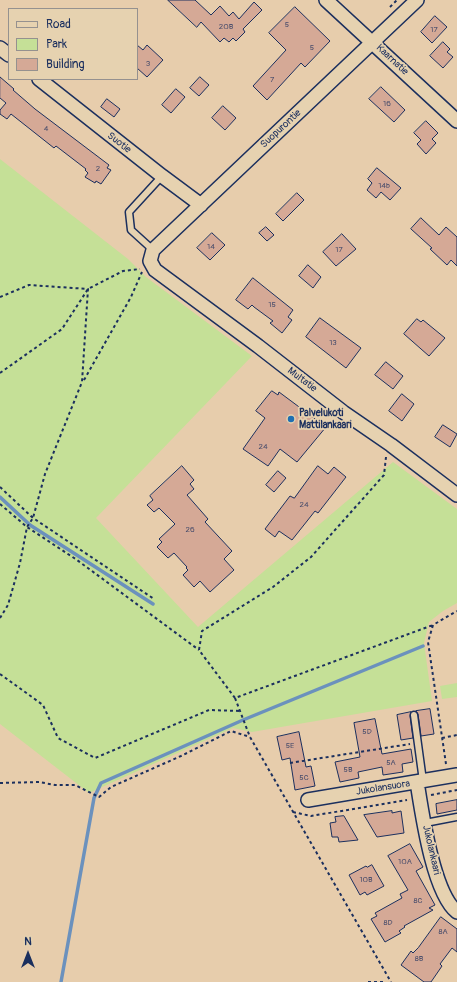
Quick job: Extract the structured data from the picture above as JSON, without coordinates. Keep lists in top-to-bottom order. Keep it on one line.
{"streets":{"street":["Kaarnatie","Suopurontie","Suotie","Multatie","Jukolansuora","Jukolankaari"]},"crossings":[["Kaarnatie","Suopurontie"],["Suopurontie","Suotie"],["Suopurontie","Multatie"],["Jukolansuora","Jukolankaari"]],"places":["Palvelukoti Mattilankaari"],"house_numbers":["5","20B","17","5","3","7","16","4","2","14b","14","17","15","13","24","24","26","5D","5E","5A","5B","5C","10A","10B","8C","8D","8A","8B"],"legend":["Road","Park","Building"],"north":"top"}
